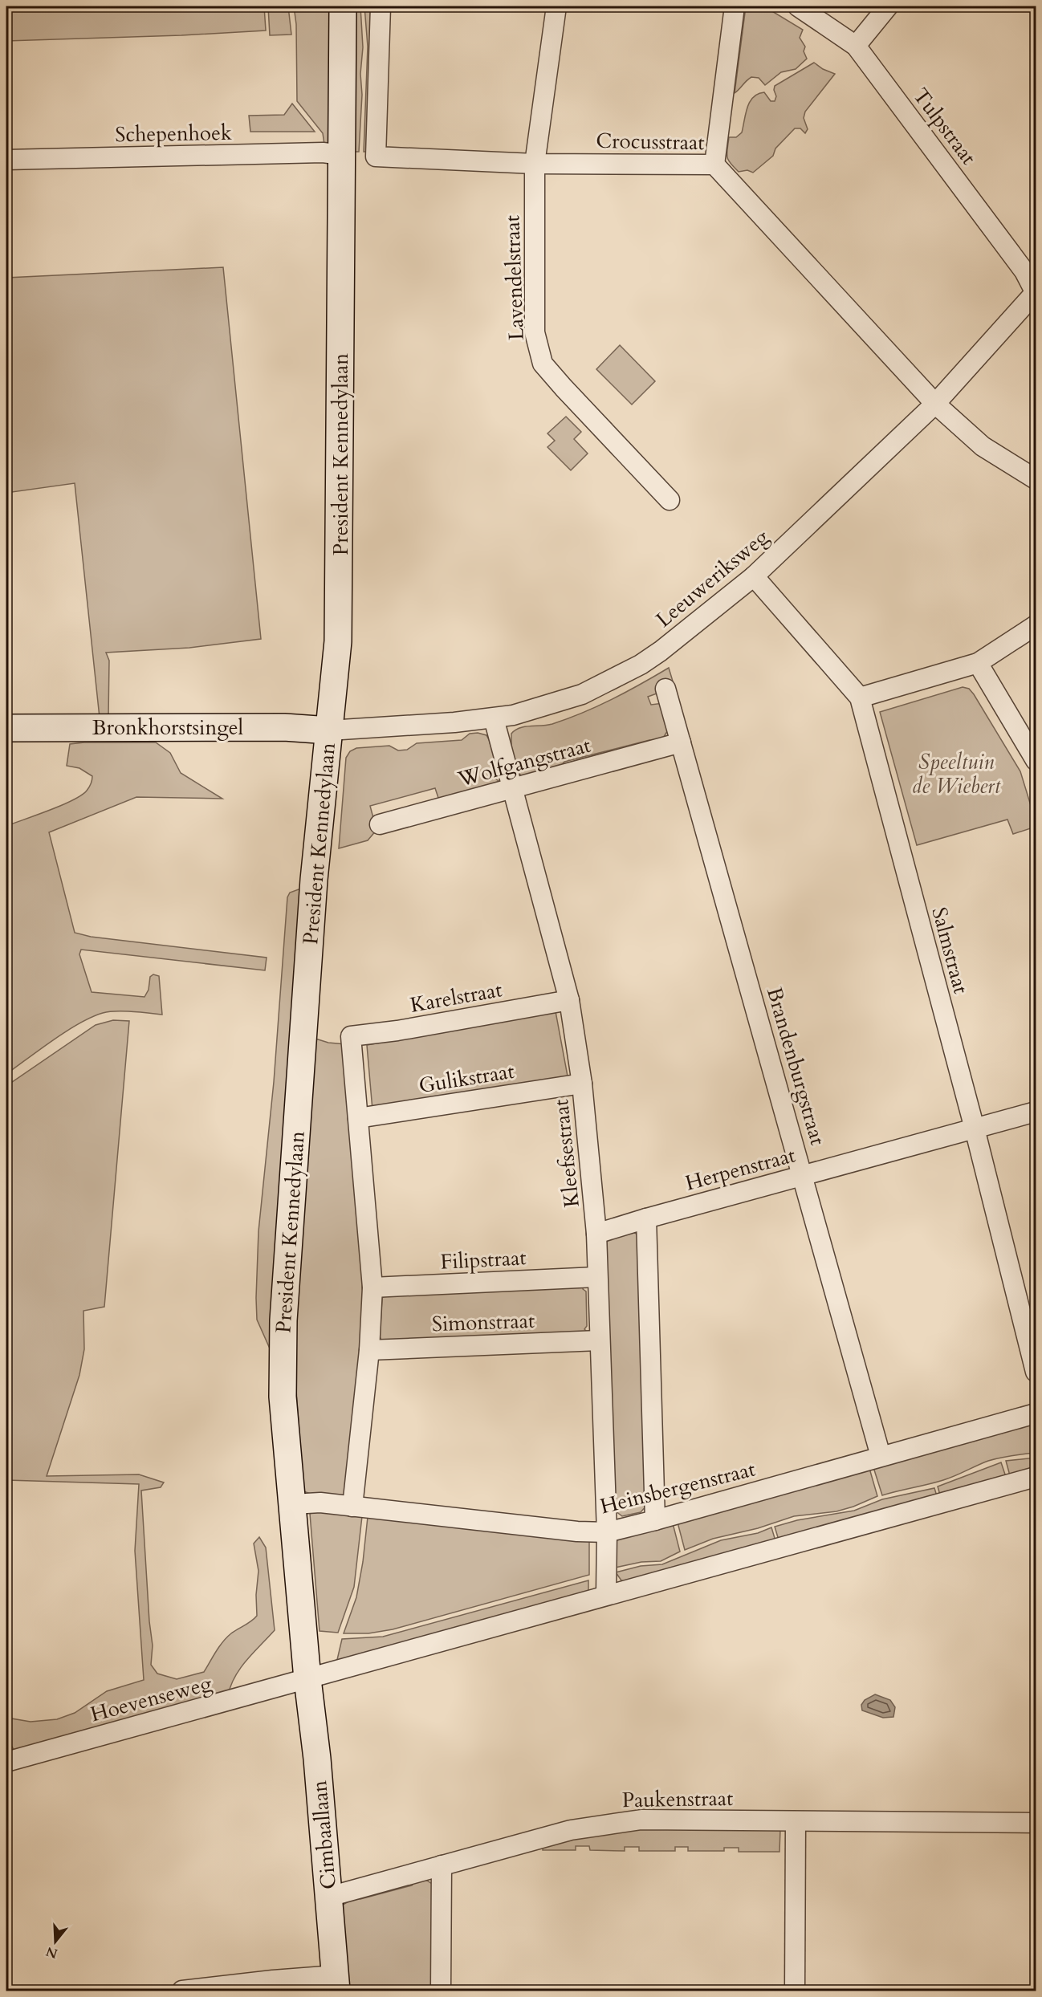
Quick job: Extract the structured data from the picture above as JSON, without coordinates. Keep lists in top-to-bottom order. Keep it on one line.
{"streets":{"street":["Tulpstraat","Schepenhoek","Crocusstraat","Lavendelstraat","President Kennedylaan","Leeuweriksweg","Bronkhorstsingel","Wolfgangstraat","Salmstraat","Karelstraat","Brandenburgstraat","Gulikstraat","Kleefsestraat","Herpenstraat","Filipstraat","Simonstraat","Heinsbergenstraat","Hoevenseweg","Paukenstraat","Cimbaallaan"]},"crossings":[["Tulpstraat","Leeuweriksweg"],["Schepenhoek","President Kennedylaan"],["Crocusstraat","Lavendelstraat"],["Crocusstraat","Leeuweriksweg"],["President Kennedylaan","Leeuweriksweg"],["President Kennedylaan","Bronkhorstsingel"],["President Kennedylaan","Heinsbergenstraat"],["President Kennedylaan","Hoevenseweg"],["President Kennedylaan","Cimbaallaan"],["Leeuweriksweg","Bronkhorstsingel"],["Leeuweriksweg","Salmstraat"],["Leeuweriksweg","Kleefsestraat"],["Wolfgangstraat","Brandenburgstraat"],["Wolfgangstraat","Kleefsestraat"],["Salmstraat","Herpenstraat"],["Karelstraat","Gulikstraat"],["Karelstraat","Kleefsestraat"],["Brandenburgstraat","Herpenstraat"],["Brandenburgstraat","Heinsbergenstraat"],["Gulikstraat","Kleefsestraat"],["Kleefsestraat","Herpenstraat"],["Kleefsestraat","Filipstraat"],["Kleefsestraat","Simonstraat"],["Kleefsestraat","Heinsbergenstraat"],["Hoevenseweg","Cimbaallaan"],["Paukenstraat","Cimbaallaan"]],"parks":["Speeltuin de Wiebert"],"north":"bottom"}
